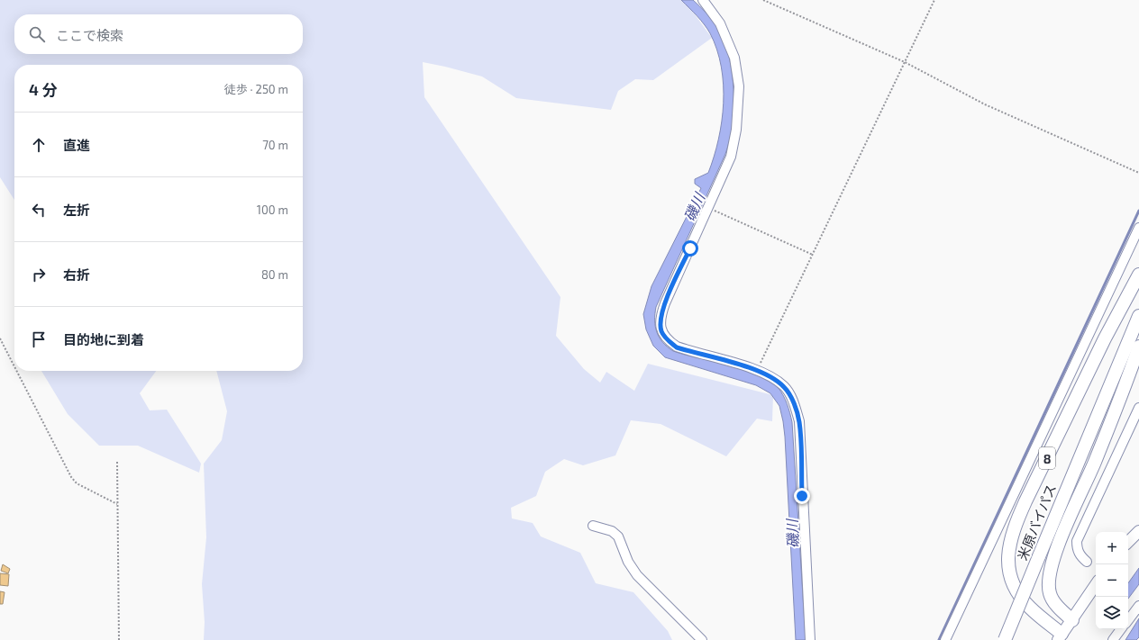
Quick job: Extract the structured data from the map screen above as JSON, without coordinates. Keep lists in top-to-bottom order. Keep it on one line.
{"streets":{"highway":["8","米原バイパス"]},"water":["磯川"],"page":{"search":"ここで検索","heading":["4 分","徒歩 · 250 m"],"list":[["直進","70 m"],["左折","100 m"],["右折","80 m"],"目的地に到着"],"map_buttons":["+","−"]}}
